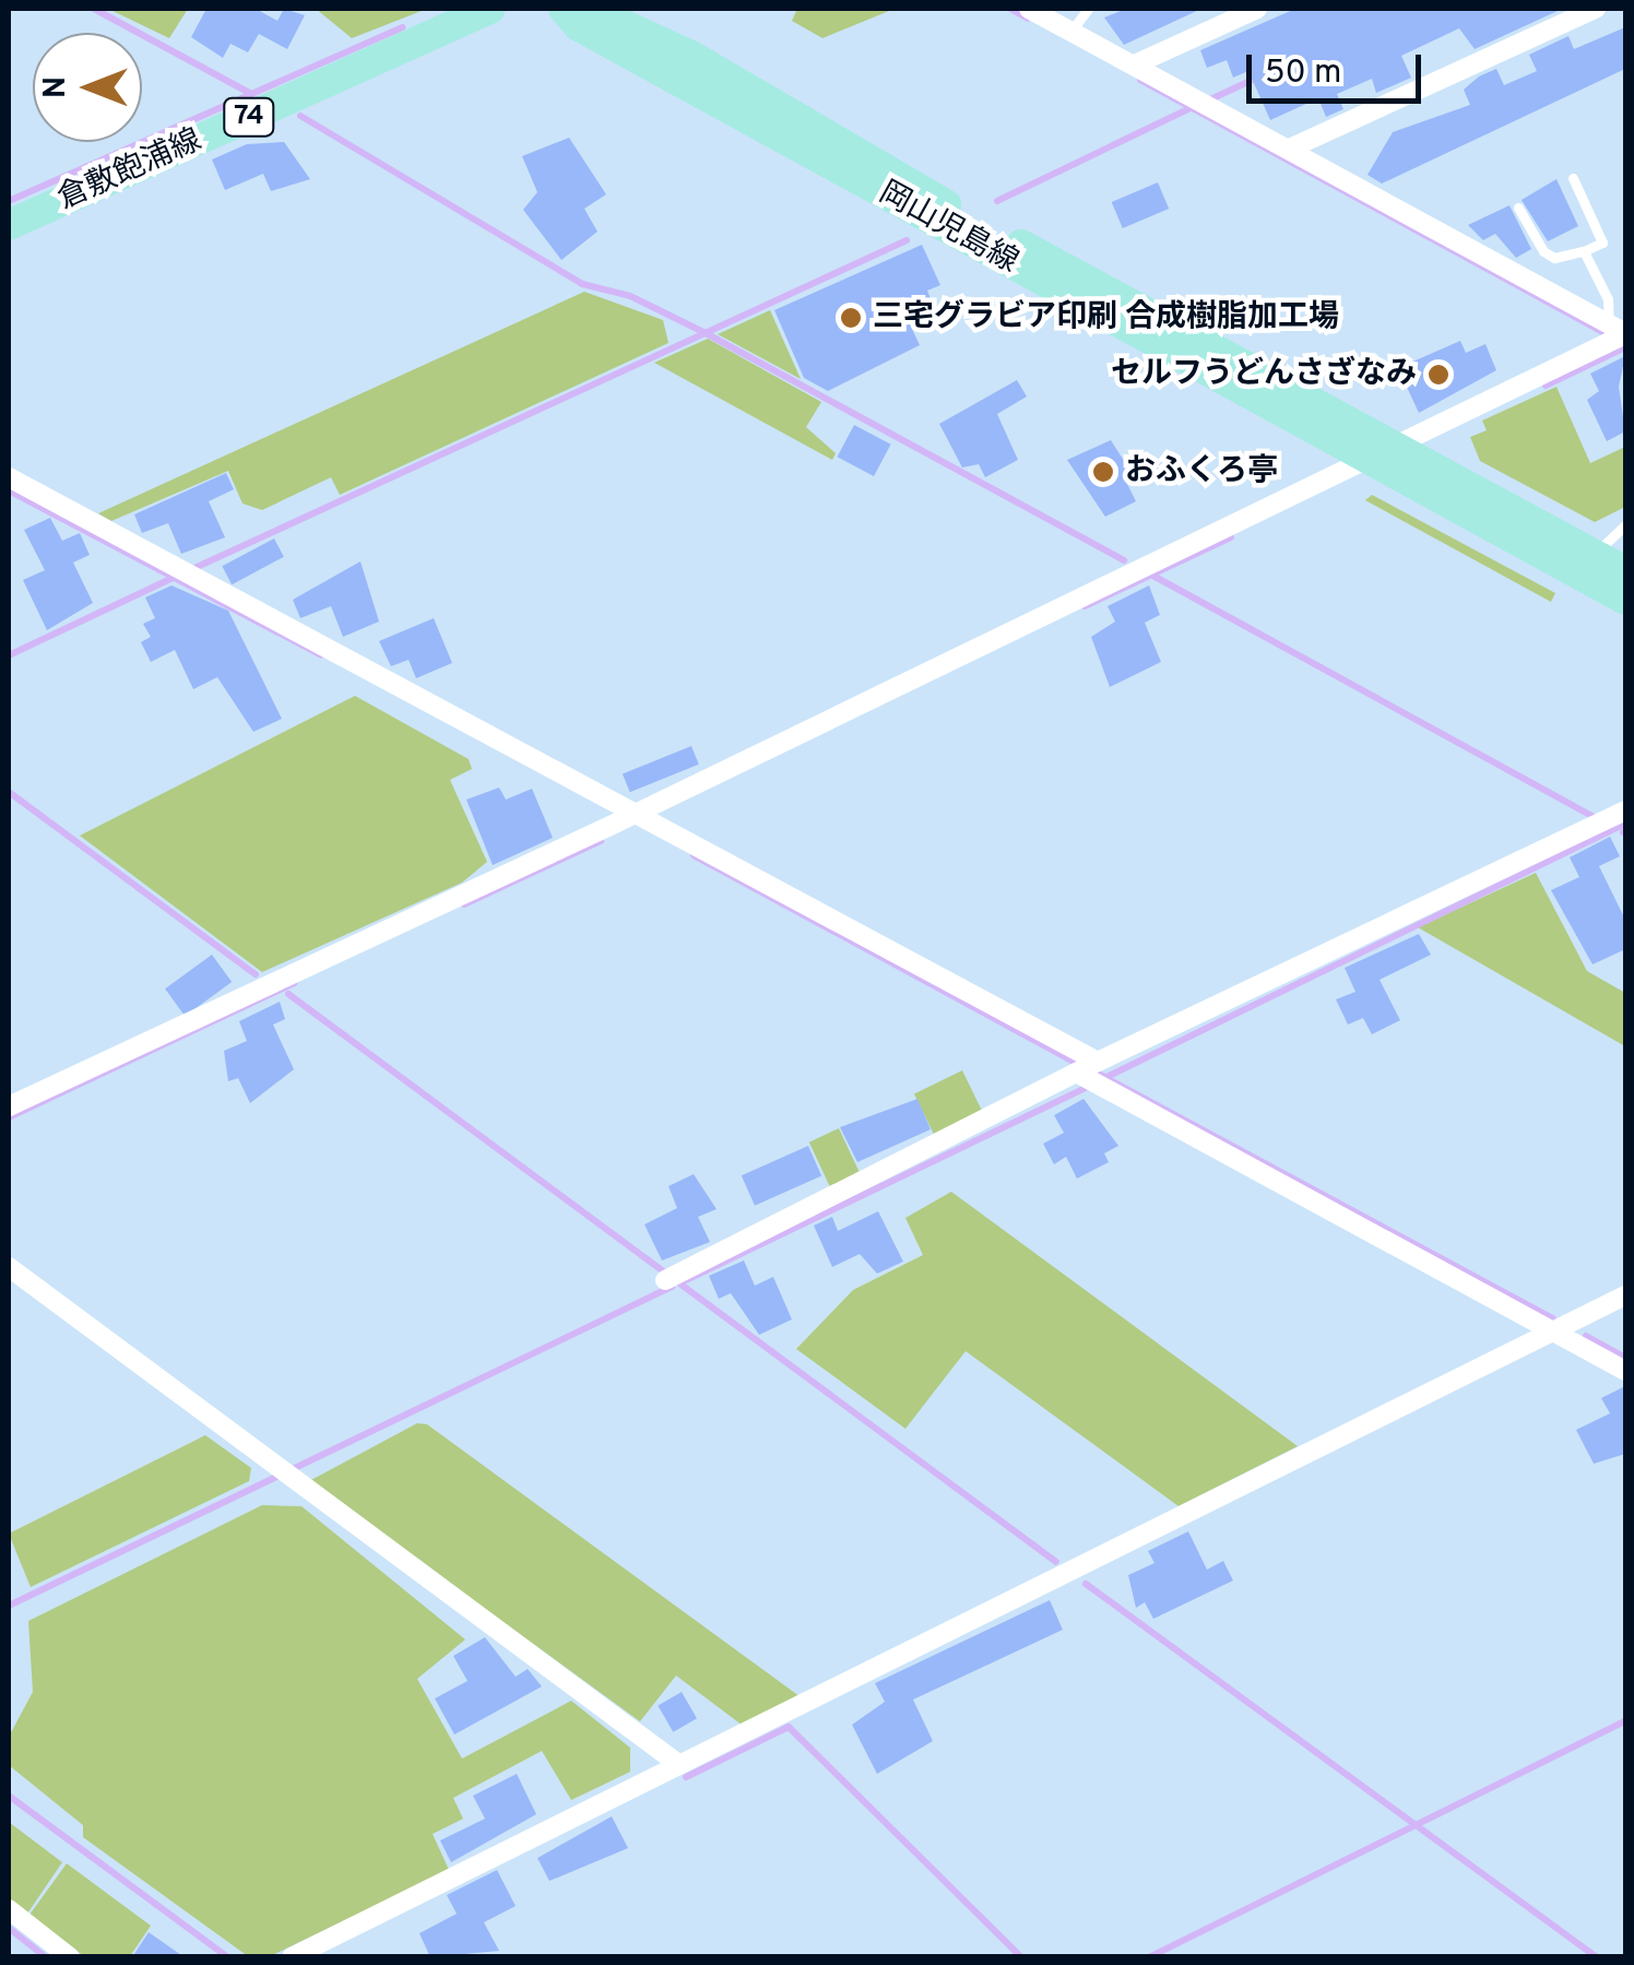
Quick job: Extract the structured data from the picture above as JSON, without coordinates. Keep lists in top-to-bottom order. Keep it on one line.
{"streets":{"main road":["74","倉敷飽浦線","岡山児島線"]},"places":["三宅グラビア印刷 合成樹脂加工場","セルフうどんさざなみ","おふくろ亭"],"scale_bar":"50 m","north":"left"}
